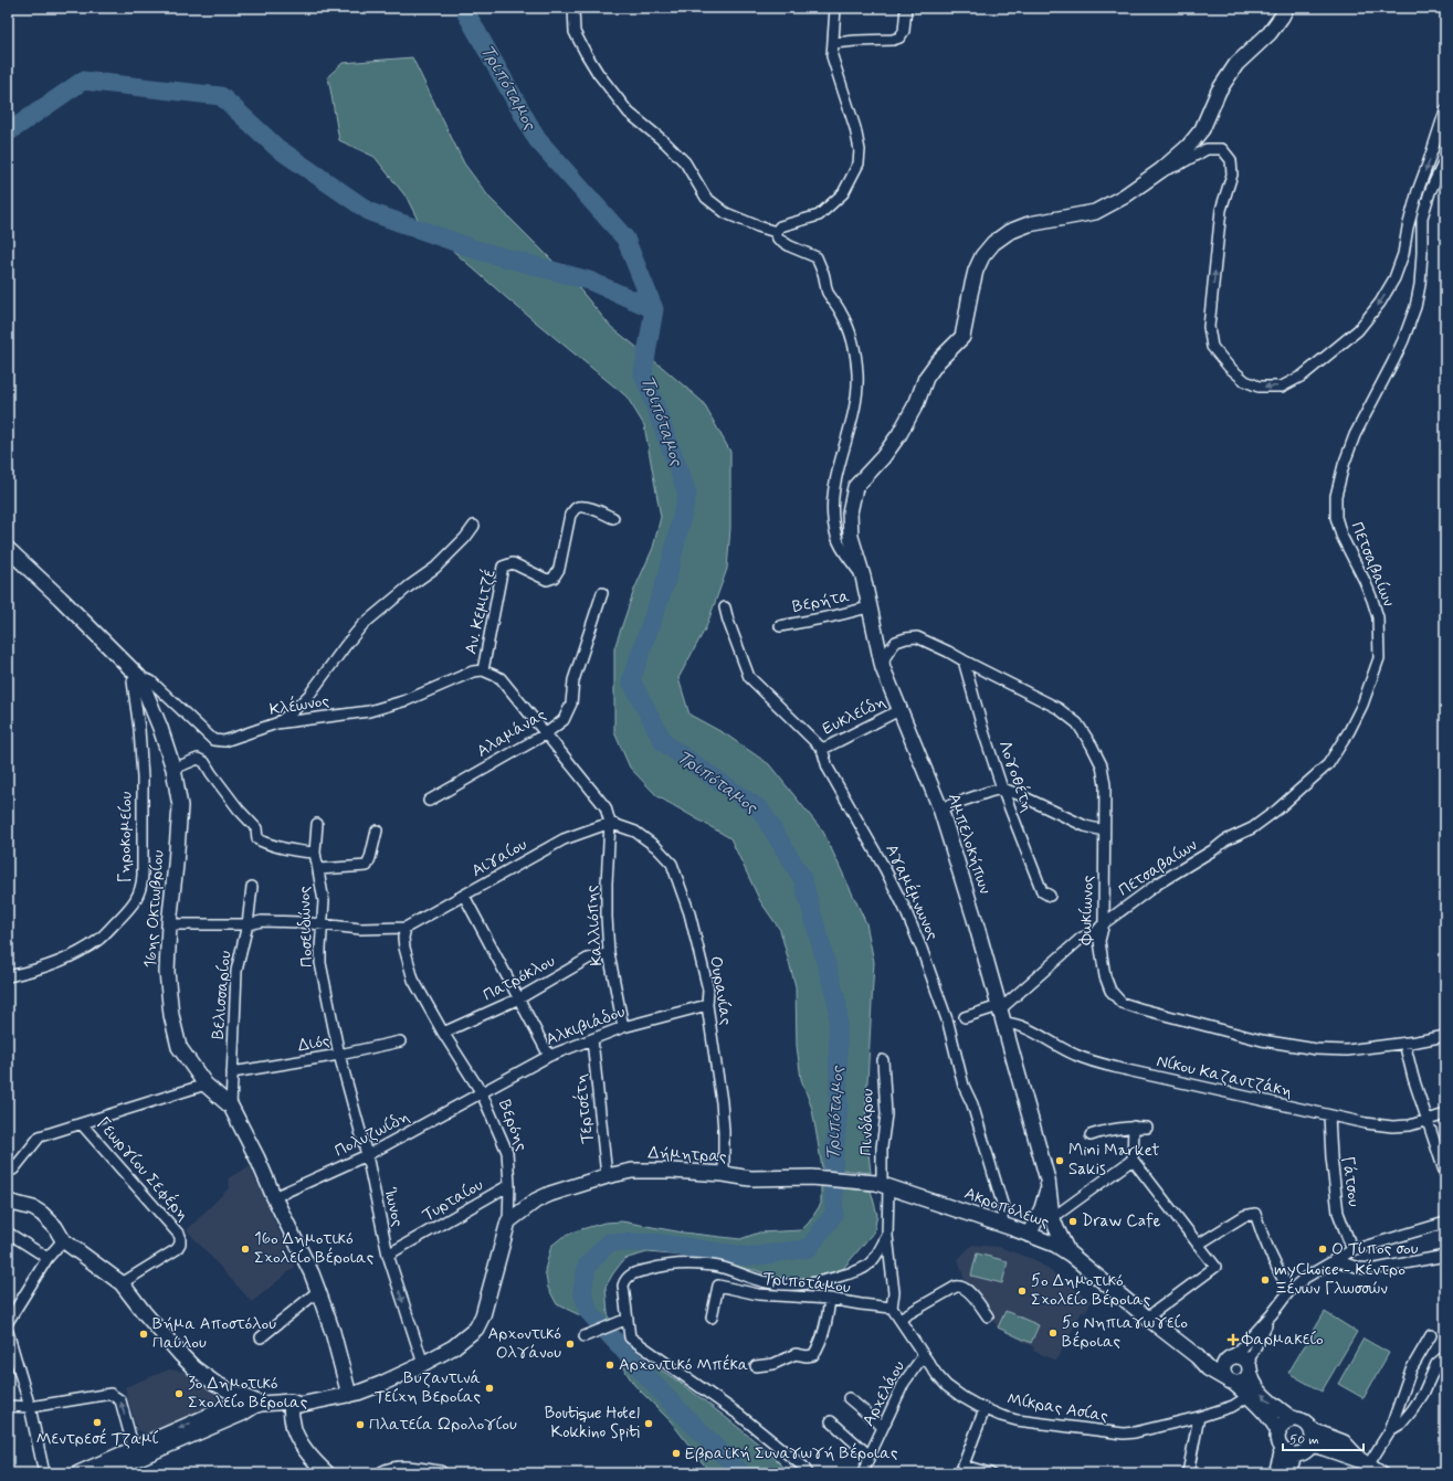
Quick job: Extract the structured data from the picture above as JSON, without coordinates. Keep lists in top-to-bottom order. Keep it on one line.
{"streets":{"street":["Πετσαβαίων","Βερήτα","Αν. Κεμιτζέ","Κλέωνος","Ευκλείδη","Αλαμάνας","Λογοθέτη","Γηροκομείου","Αμπελοκήπων","Αιγαίου","Αγαμέμνωνος","16ης Οκτωβρίου","Φωκίωνος","Καλλιόπης","Ποσειδώνος","Πατρόκλου","Ουρανίας","Βελισσαρίου","Αλκιβιάδου","Διός","Νίκου Καζαντζάκη","Τερτσέτη","Πινδάρου","Βερόης","Πολυζωίδη","Δήμητρας","Γεωργίου Σεφέρη","Γάτσου","Τυρταίου","Ίωνος","Ακροπόλεως","Τριποτάμου","Αρχελάου","Μίκρας Ασίας"]},"crossings":[["Πετσαβαίων","Αμπελοκήπων"],["Πετσαβαίων","Φωκίωνος"],["Πετσαβαίων","Νίκου Καζαντζάκη"],["Βερήτα","Αμπελοκήπων"],["Αν. Κεμιτζέ","Κλέωνος"],["Κλέωνος","Γηροκομείου"],["Κλέωνος","16ης Οκτωβρίου"],["Ευκλείδη","Αμπελοκήπων"],["Ευκλείδη","Αγαμέμνωνος"],["Λογοθέτη","Φωκίωνος"],["Γηροκομείου","16ης Οκτωβρίου"],["Αμπελοκήπων","Φωκίωνος"],["Αμπελοκήπων","Νίκου Καζαντζάκη"],["Αμπελοκήπων","Ακροπόλεως"],["Αιγαίου","Καλλιόπης"],["Αιγαίου","Ουρανίας"],["Αιγαίου","Βερόης"],["Αγαμέμνωνος","Ακροπόλεως"],["16ης Οκτωβρίου","Βελισσαρίου"],["16ης Οκτωβρίου","Βερόης"],["16ης Οκτωβρίου","Πολυζωίδη"],["Καλλιόπης","Πατρόκλου"],["Καλλιόπης","Ουρανίας"],["Καλλιόπης","Αλκιβιάδου"],["Ποσειδώνος","Διός"],["Ποσειδώνος","Ίωνος"],["Πατρόκλου","Βερόης"],["Ουρανίας","Αλκιβιάδου"],["Ουρανίας","Δήμητρας"],["Βελισσαρίου","Διός"],["Αλκιβιάδου","Τερτσέτη"],["Αλκιβιάδου","Βερόης"],["Αλκιβιάδου","Πολυζωίδη"],["Διός","Ίωνος"],["Νίκου Καζαντζάκη","Γάτσου"],["Τερτσέτη","Δήμητρας"],["Πινδάρου","Δήμητρας"],["Πινδάρου","Ακροπόλεως"],["Βερόης","Πολυζωίδη"],["Βερόης","Δήμητρας"],["Βερόης","Τυρταίου"],["Βερόης","Ίωνος"],["Πολυζωίδη","Ίωνος"],["Δήμητρας","Ακροπόλεως"],["Τυρταίου","Ίωνος"],["Ακροπόλεως","Μίκρας Ασίας"],["Τριποτάμου","Μίκρας Ασίας"],["Αρχελάου","Μίκρας Ασίας"]],"one_way":["Ίωνος"],"water":["Τριπόταμος"],"places":{"other":["Mini Market Sakis","Draw Cafe","16ο Δημοτικό Σχολείο Βέροιας","Ο Τύπος σου","myChoice - Κέντρο Ξένων Γλωσσών","5ο Δημοτικό Σχολείο Βέροιας","5ο Νηπιαγωγείο Βέροιας","Βήμα Αποστόλου Παύλου","Αρχοντικό Ολγάνου","Αρχοντικό Μπέκα","Βυζαντινά Τείχη Βεροίας","3ο Δημοτικό Σχολείο Βέροιας","Μεντρεσέ Τζαμί","Boutique Hotel Kokkino Spiti","Πλατεία Ωρολογίου","Εβραϊκή Συναγωγή Βέροιας"],"health":["Φαρμακείο"]},"scale_bar":"50 m"}
